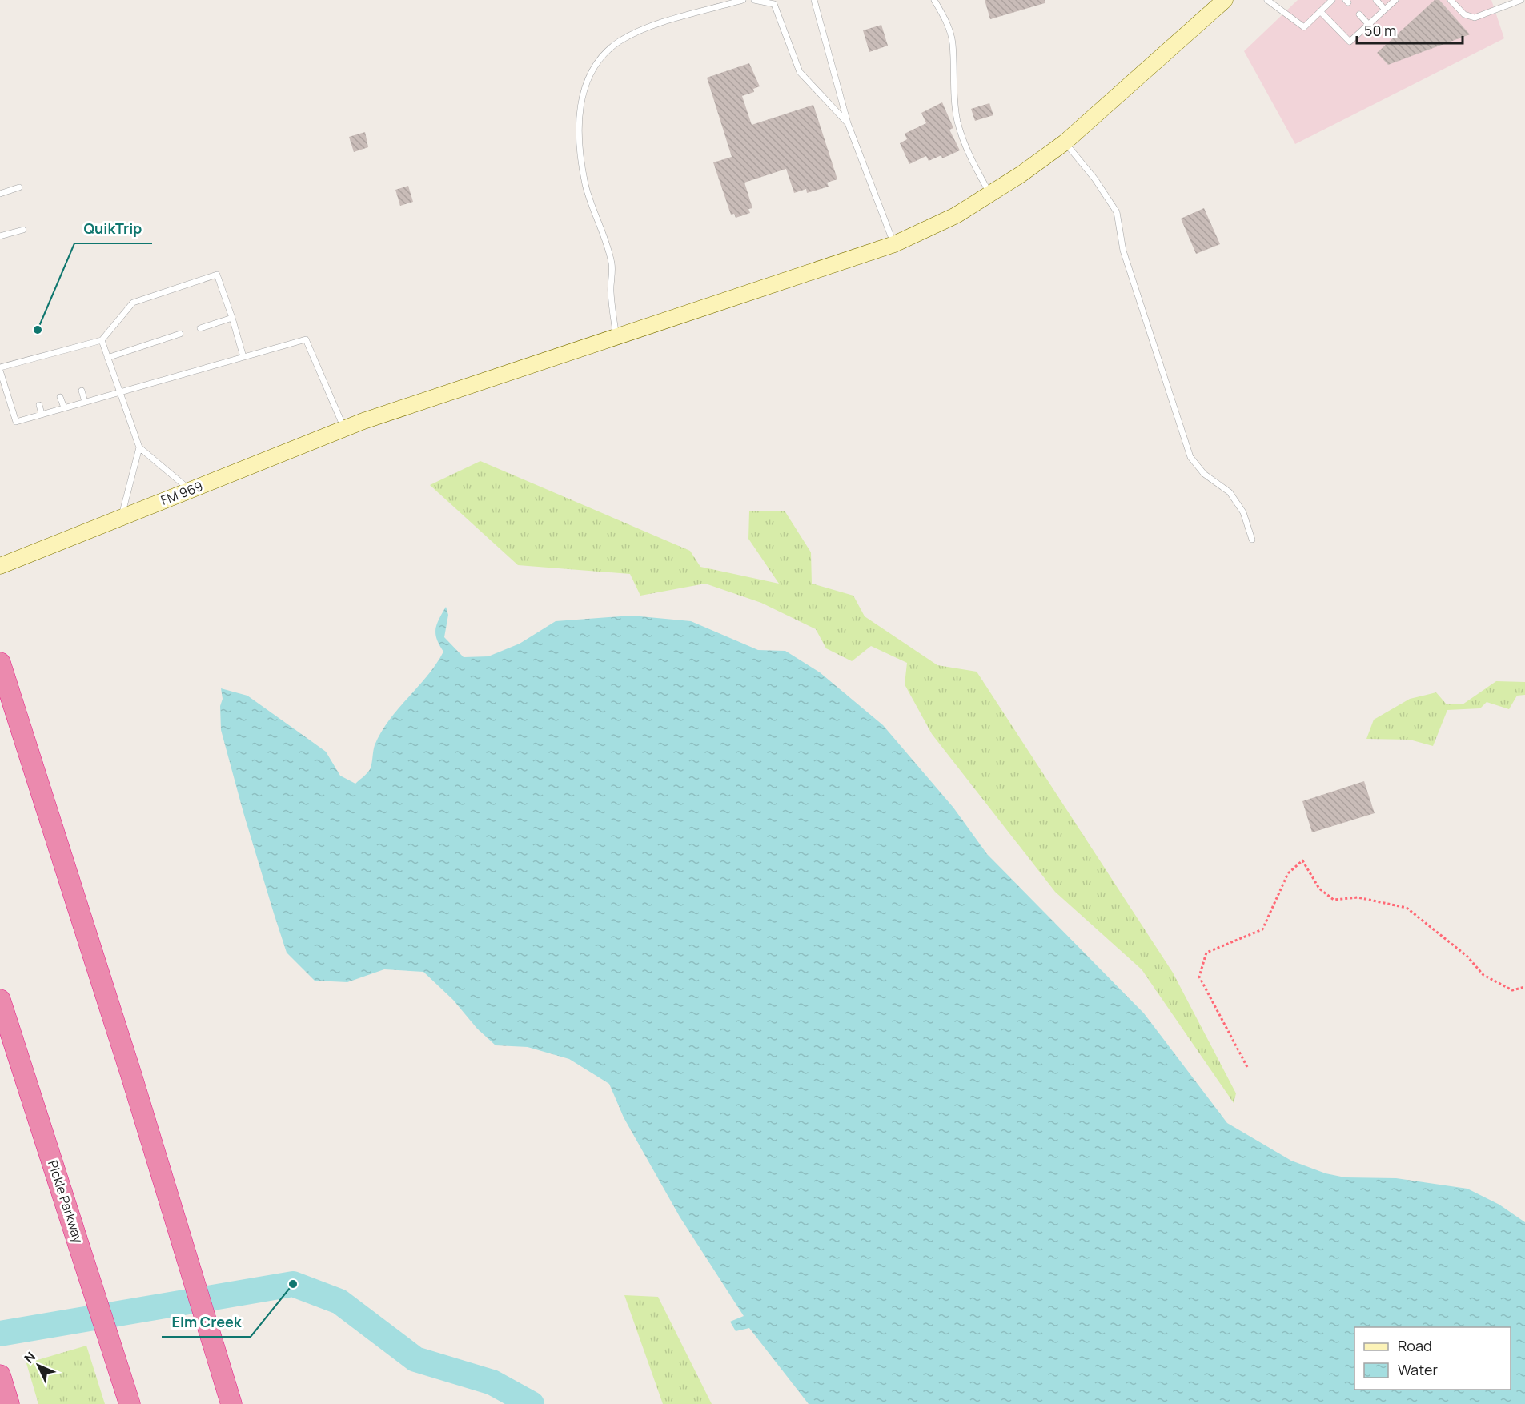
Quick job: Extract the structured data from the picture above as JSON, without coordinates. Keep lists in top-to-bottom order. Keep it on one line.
{"streets":{"highway":["Pickle Parkway"],"main road":["FM 969"]},"places":["QuikTrip","Elm Creek"],"legend":["Road","Water"],"scale_bar":"50 m","north":"top left"}
